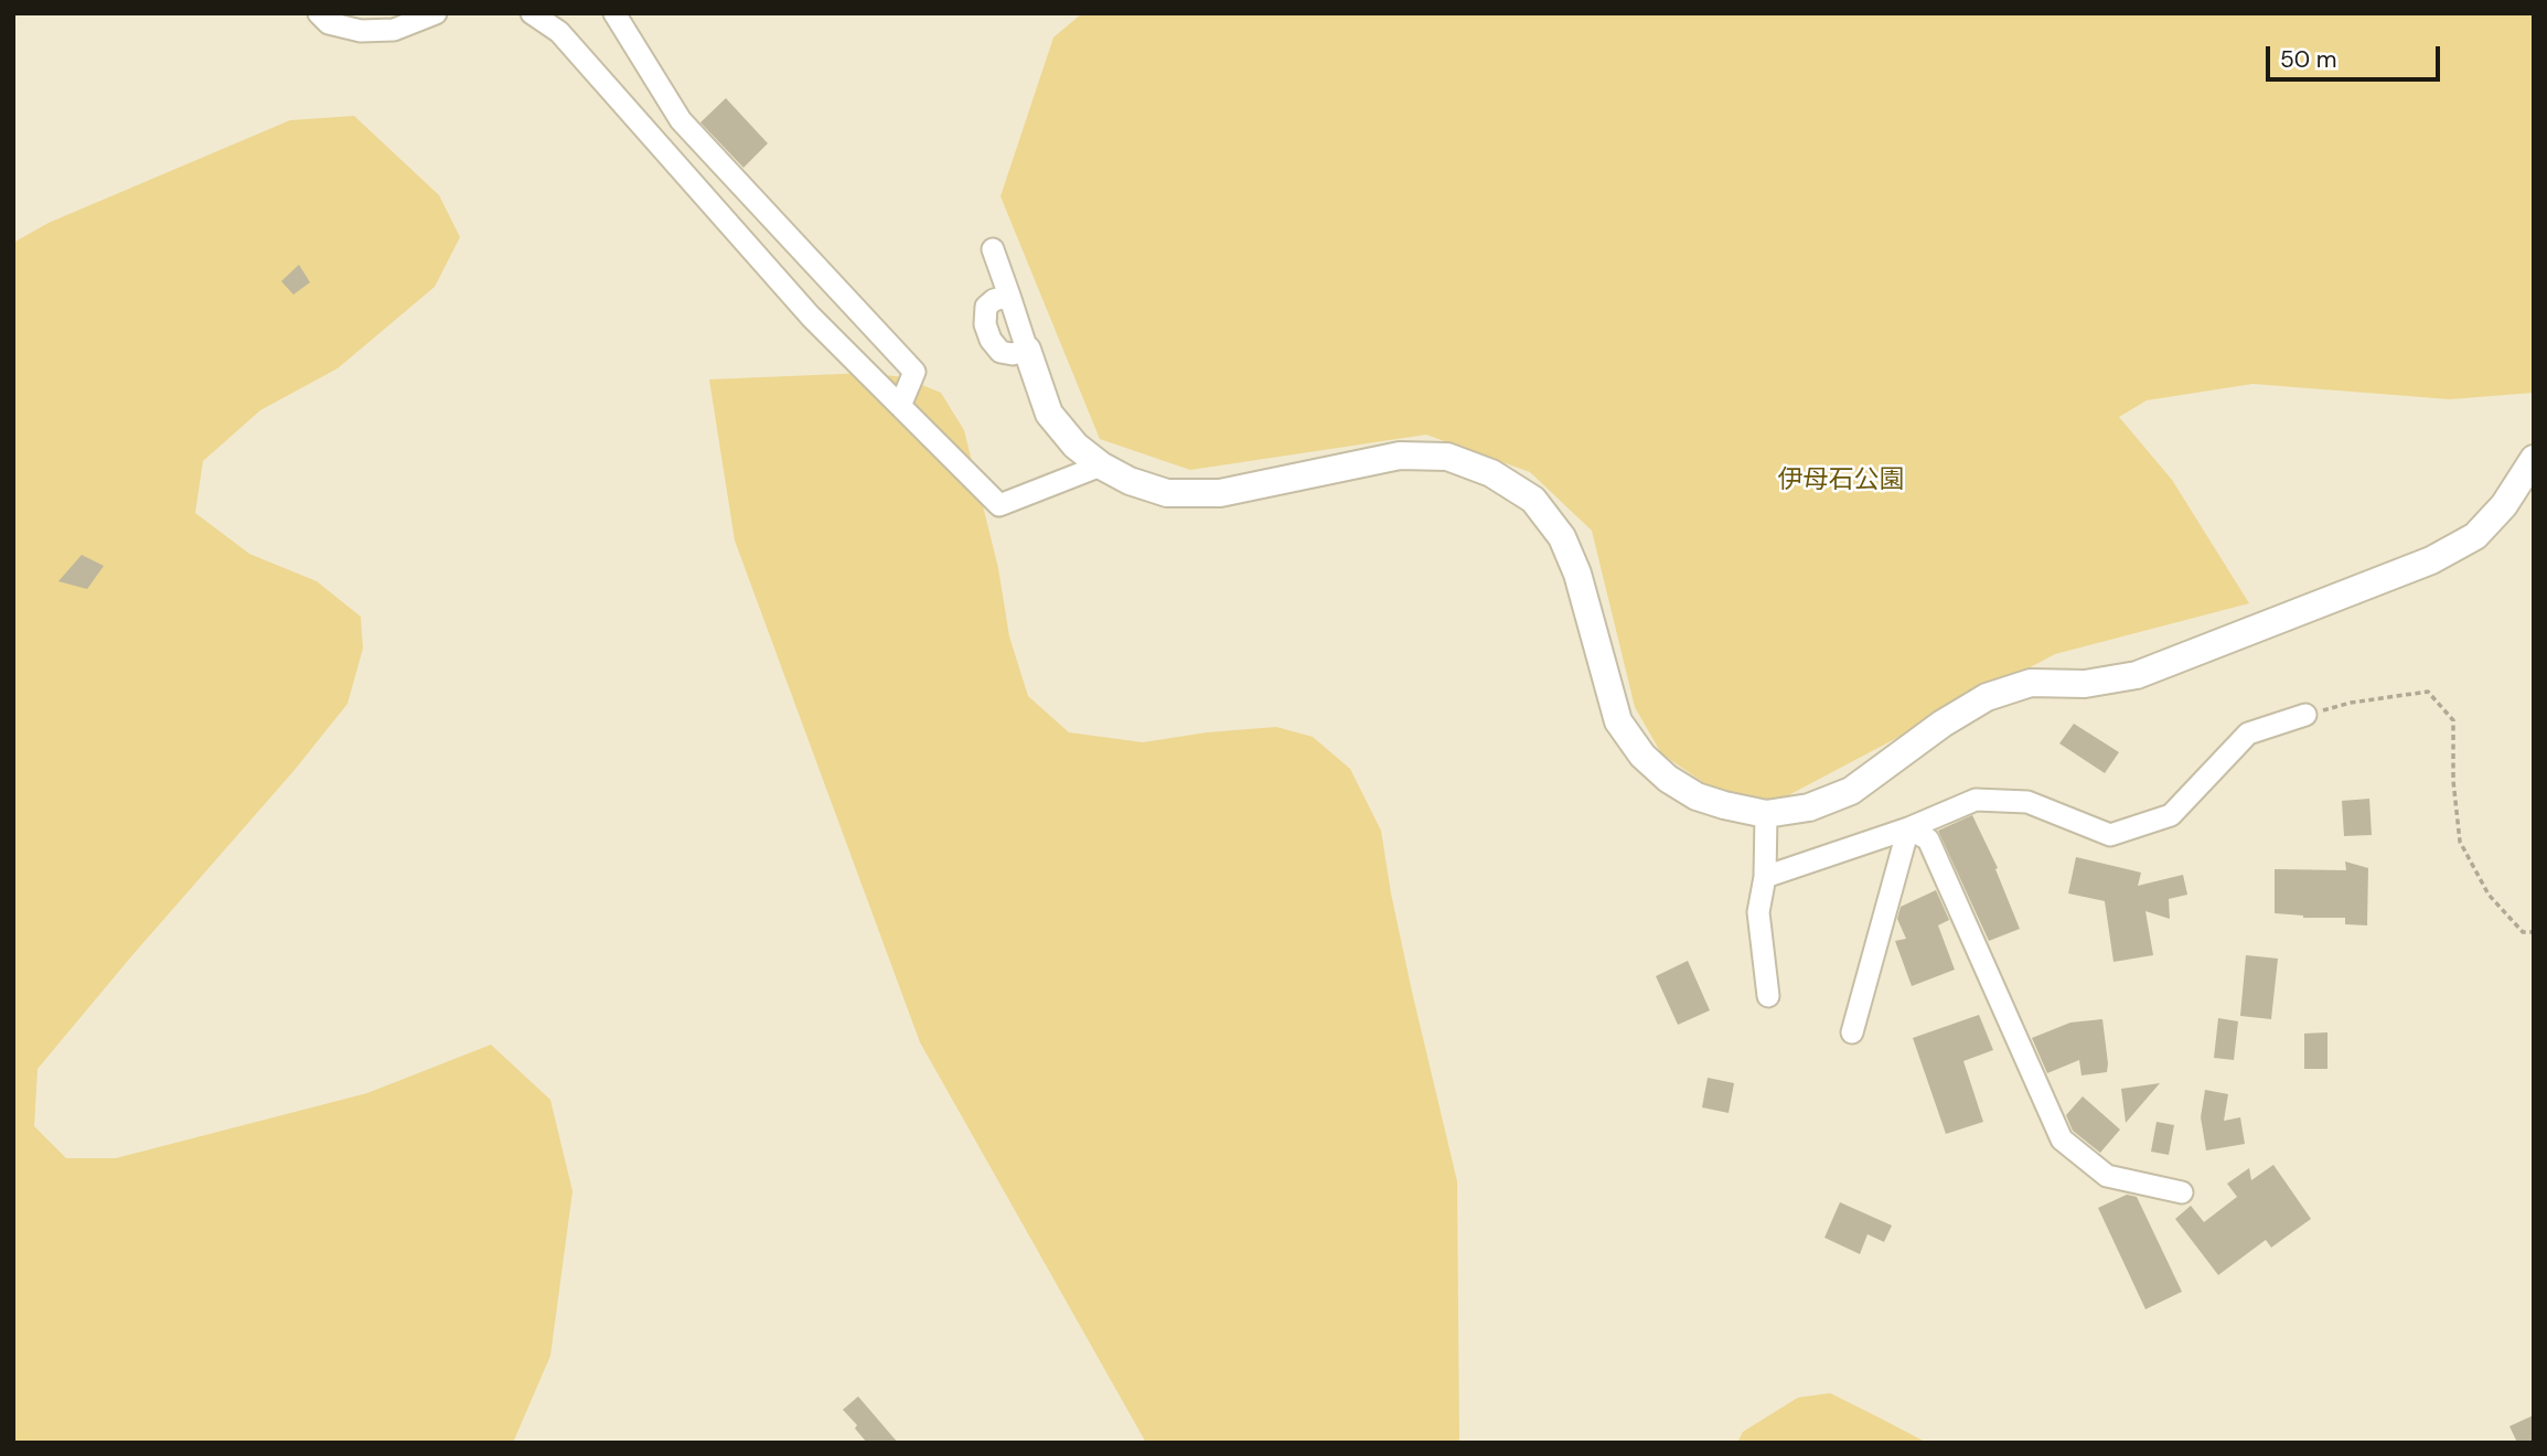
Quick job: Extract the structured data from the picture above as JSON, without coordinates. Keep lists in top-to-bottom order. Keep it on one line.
{"parks":["伊母石公園"],"scale_bar":"50 m"}
